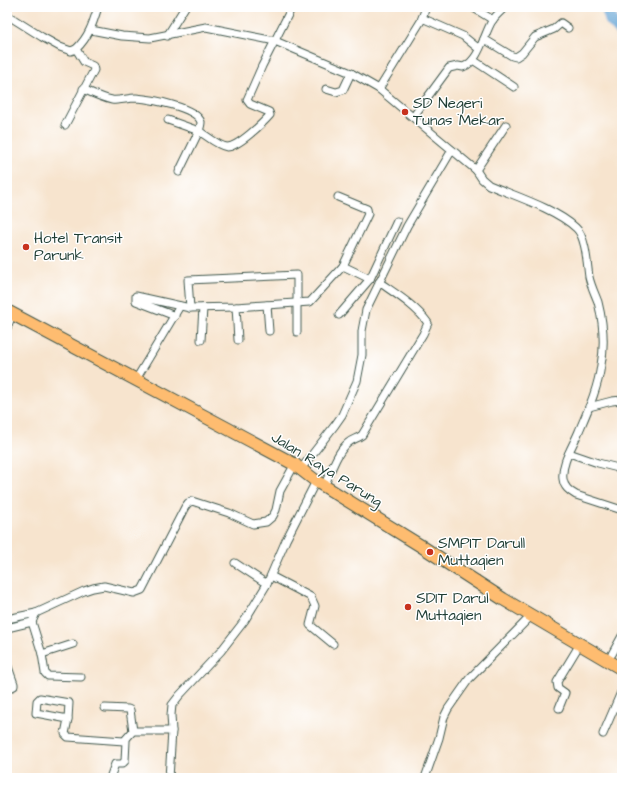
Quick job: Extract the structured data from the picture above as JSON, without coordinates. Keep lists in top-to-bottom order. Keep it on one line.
{"streets":{"highway":["Jalan Raya Parung"]},"places":["SD Negeri Tunas Mekar","Hotel Transit Parunk","SMPIT Darull Muttaqien","SDIT Darul Muttaqien"]}
